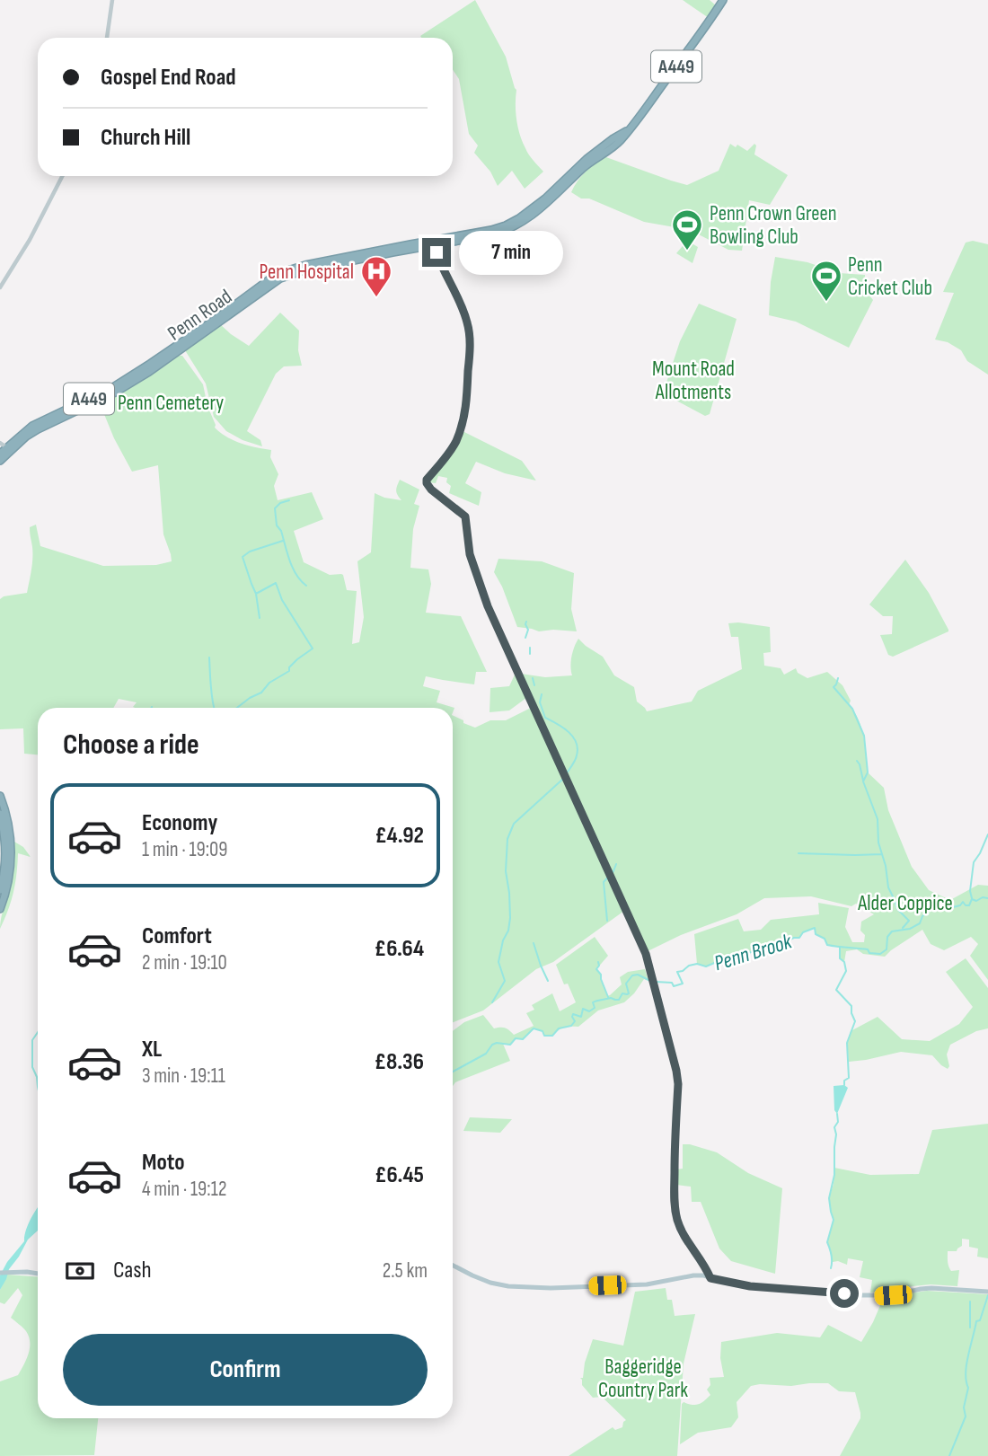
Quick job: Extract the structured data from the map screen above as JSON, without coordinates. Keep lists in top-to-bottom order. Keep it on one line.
{"streets":{"highway":["A449","Penn Road"]},"water":["Penn Brook"],"parks":["Mount Road Allotments","Penn Cemetery","Alder Coppice","Baggeridge Country Park"],"places":{"sports":["Penn Crown Green Bowling Club","Penn Cricket Club"],"hospital":["Penn Hospital"]},"page":{"banner":["Gospel End Road","Church Hill"],"bubble":"7 min","heading":"Choose a ride","list":[{"name":"Economy","note":"1 min · 19:09","value":"£4.92"},{"name":"Comfort","note":"2 min · 19:10","value":"£6.64"},{"name":"XL","note":"3 min · 19:11","value":"£8.36"},{"name":"Moto","note":"4 min · 19:12","value":"£6.45"}],"pay":["Cash","2.5 km"],"buttons":"Confirm"}}
